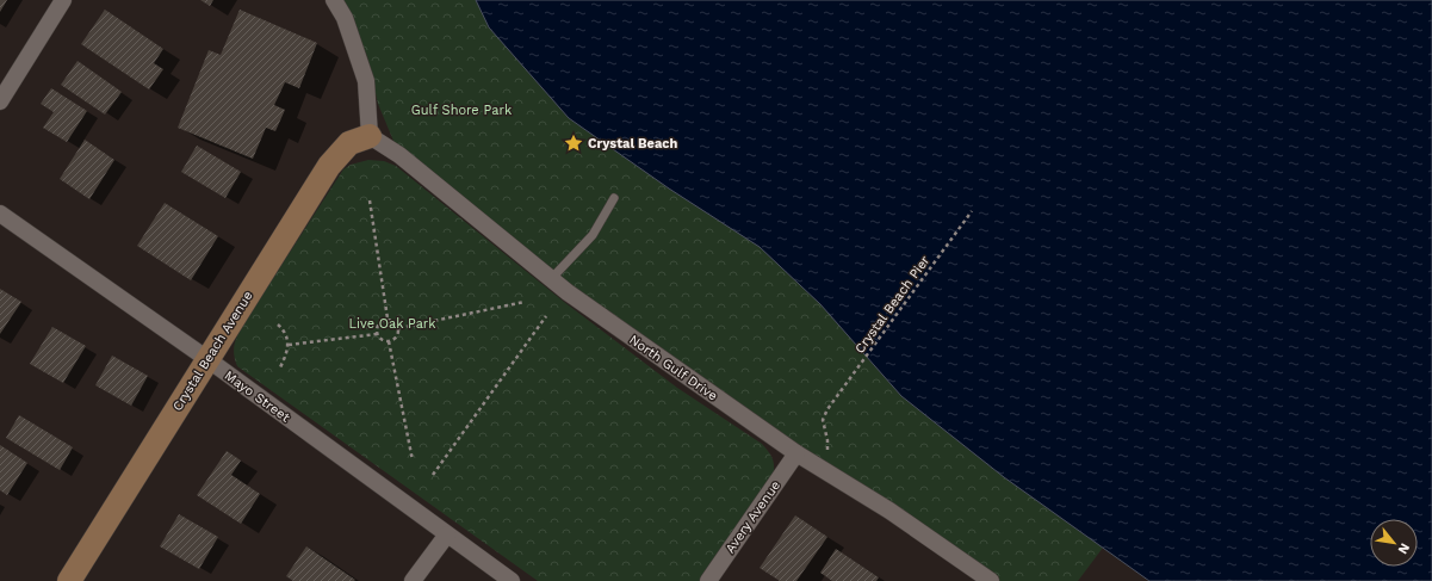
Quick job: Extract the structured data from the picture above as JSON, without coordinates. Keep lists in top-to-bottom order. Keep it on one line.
{"streets":{"street":["Crystal Beach Avenue","North Gulf Drive","Mayo Street","Avery Avenue"],"path":["Crystal Beach Pier"]},"crossings":[["Crystal Beach Pier","North Gulf Drive"],["Crystal Beach Avenue","North Gulf Drive"],["Crystal Beach Avenue","Mayo Street"],["North Gulf Drive","Avery Avenue"]],"parks":["Gulf Shore Park","Live Oak Park"],"places":{"place":["Crystal Beach"]},"north":"bottom right"}
